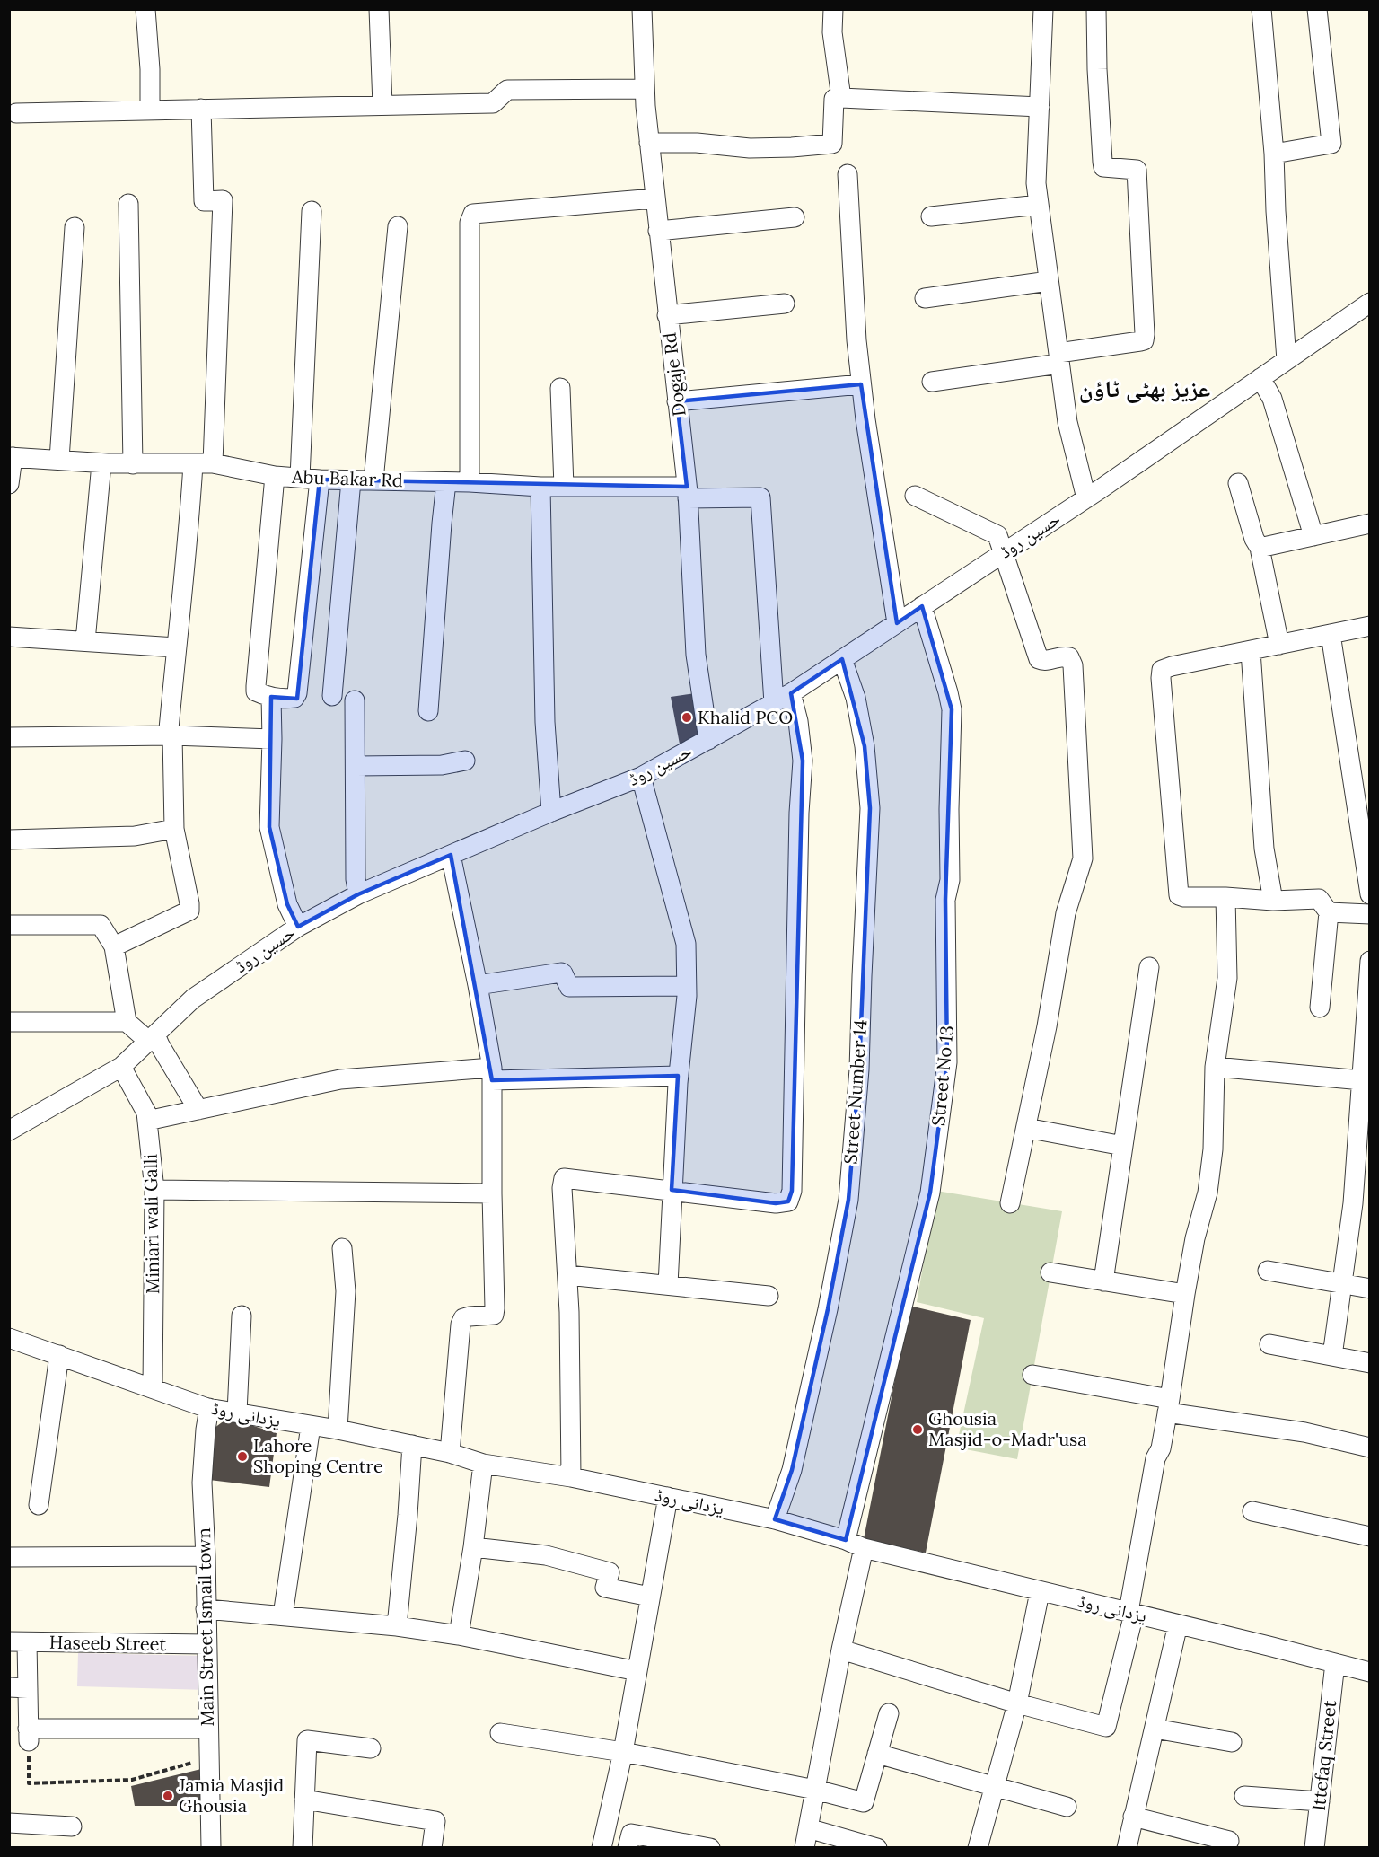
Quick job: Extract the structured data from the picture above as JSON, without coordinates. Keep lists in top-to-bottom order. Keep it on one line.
{"streets":{"street":["Dogaje Rd","Abu Bakar Rd","حسین روڈ","Street No 13","Street Number 14","Miniari wali Galli","یزدانی روڈ","Main Street Ismail town","Haseeb Street","Ittefaq Street"]},"crossings":[["Dogaje Rd","Abu Bakar Rd"],["Dogaje Rd","حسین روڈ"],["Abu Bakar Rd","حسین روڈ"],["حسین روڈ","Street No 13"],["حسین روڈ","Street Number 14"],["حسین روڈ","Miniari wali Galli"],["Street No 13","یزدانی روڈ"],["Street Number 14","یزدانی روڈ"],["Miniari wali Galli","یزدانی روڈ"],["یزدانی روڈ","Main Street Ismail town"],["یزدانی روڈ","Ittefaq Street"],["Main Street Ismail town","Haseeb Street"]],"districts":["عزیز بھٹی ٹاؤن"],"places":["Khalid PCO","Ghousia Masjid-o-Madr'usa","Lahore Shoping Centre","Jamia Masjid Ghousia"]}
